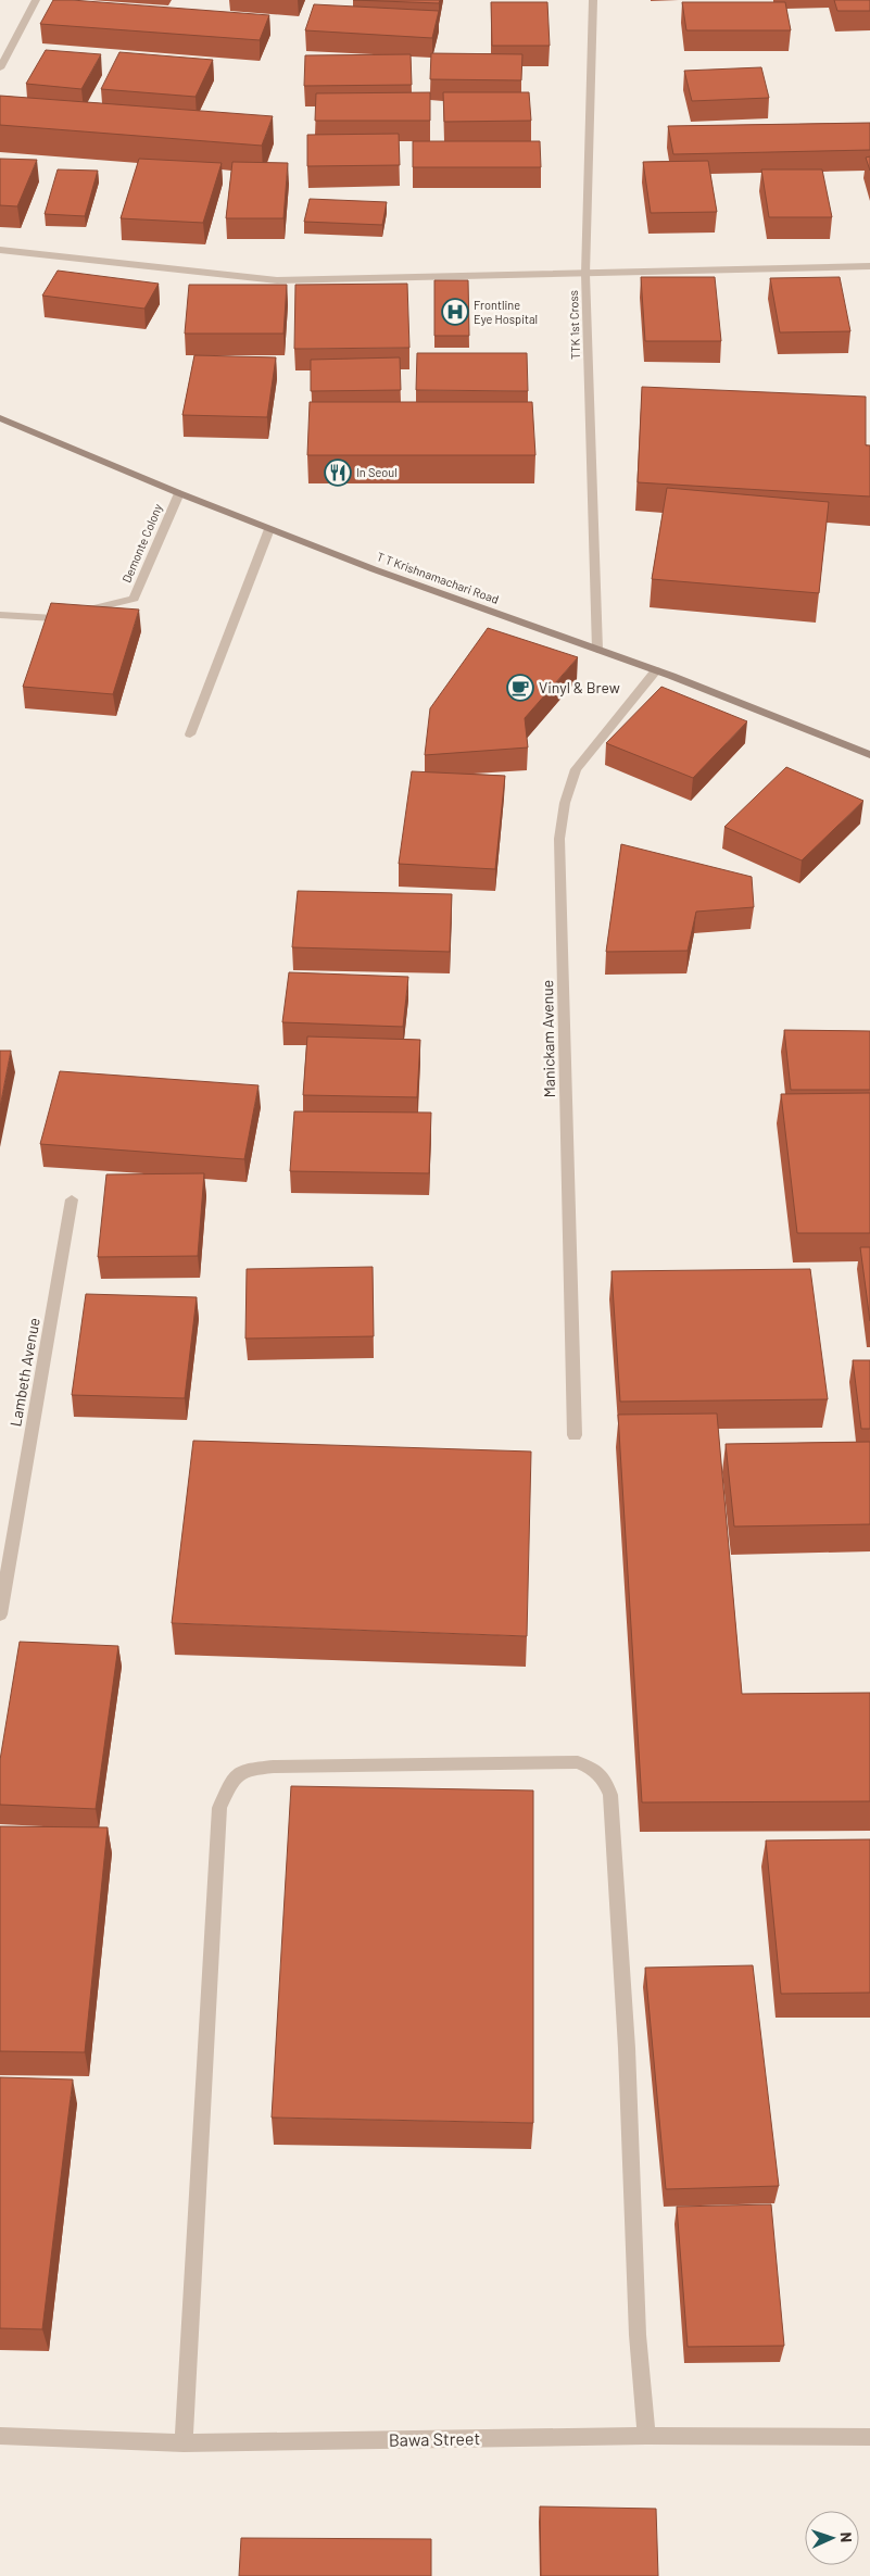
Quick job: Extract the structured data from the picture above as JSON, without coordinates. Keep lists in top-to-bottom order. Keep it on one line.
{"streets":{"main road":["T T Krishnamachari Road"],"street":["TTK 1st Cross","Demonte Colony","Manickam Avenue","Lambeth Avenue","Bawa Street"]},"crossings":[["TTK 1st Cross","T T Krishnamachari Road"],["Demonte Colony","T T Krishnamachari Road"],["T T Krishnamachari Road","Manickam Avenue"]],"places":{"hospital":["Frontline Eye Hospital"],"restaurant":["In Seoul"],"cafe":["Vinyl & Brew"]},"north":"right"}
